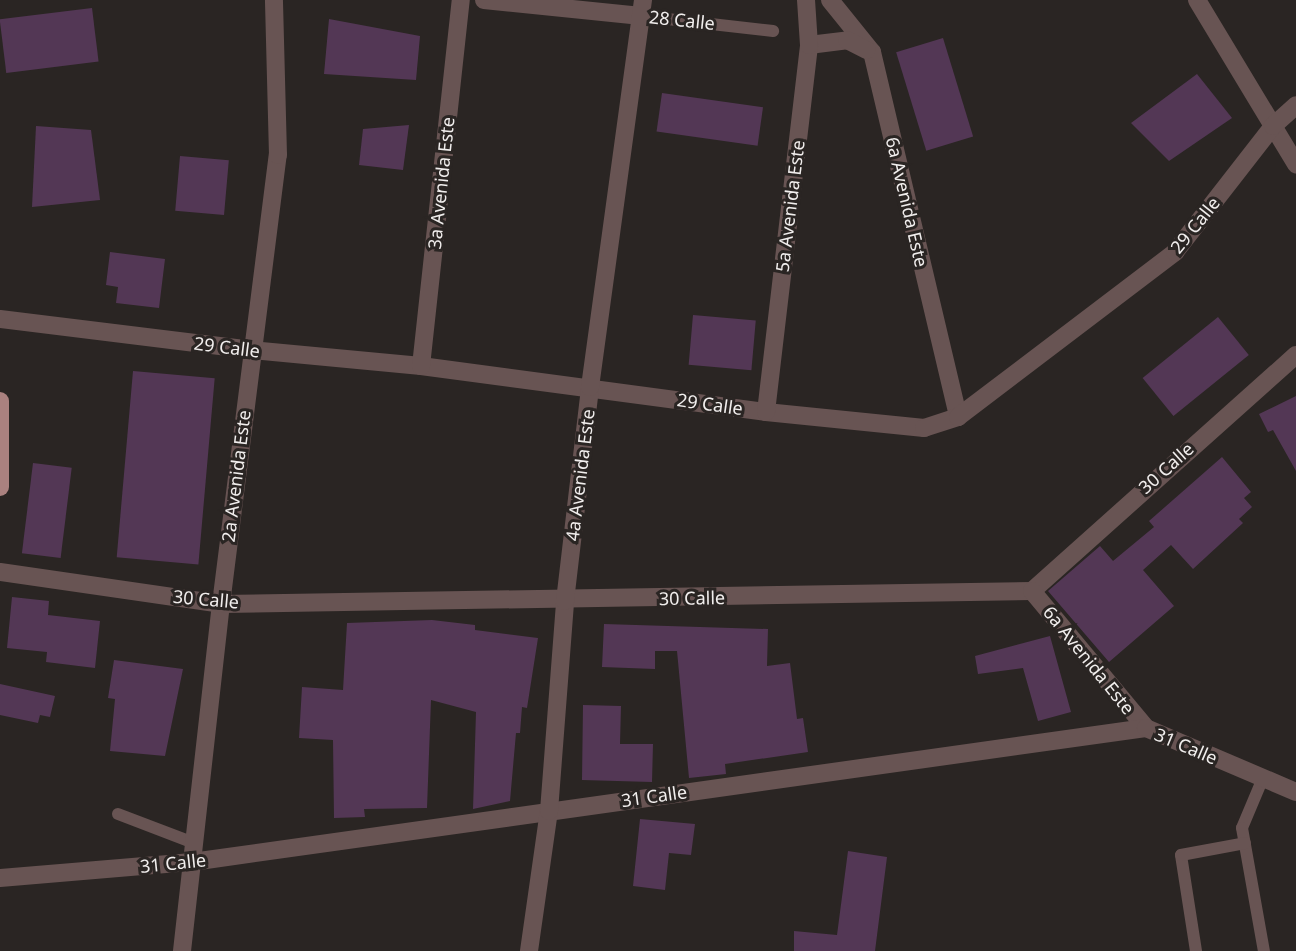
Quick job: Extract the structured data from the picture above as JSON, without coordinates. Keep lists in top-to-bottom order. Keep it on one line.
{"streets":{"street":["28 Calle","3a Avenida Este","6a Avenida Este","5a Avenida Este","29 Calle","30 Calle","4a Avenida Este","2a Avenida Este","31 Calle"]},"crossings":[["28 Calle","4a Avenida Este"],["3a Avenida Este","29 Calle"],["6a Avenida Este","29 Calle"],["6a Avenida Este","30 Calle"],["6a Avenida Este","31 Calle"],["5a Avenida Este","29 Calle"],["29 Calle","4a Avenida Este"],["29 Calle","2a Avenida Este"],["30 Calle","4a Avenida Este"],["30 Calle","2a Avenida Este"],["4a Avenida Este","31 Calle"],["2a Avenida Este","31 Calle"]]}
